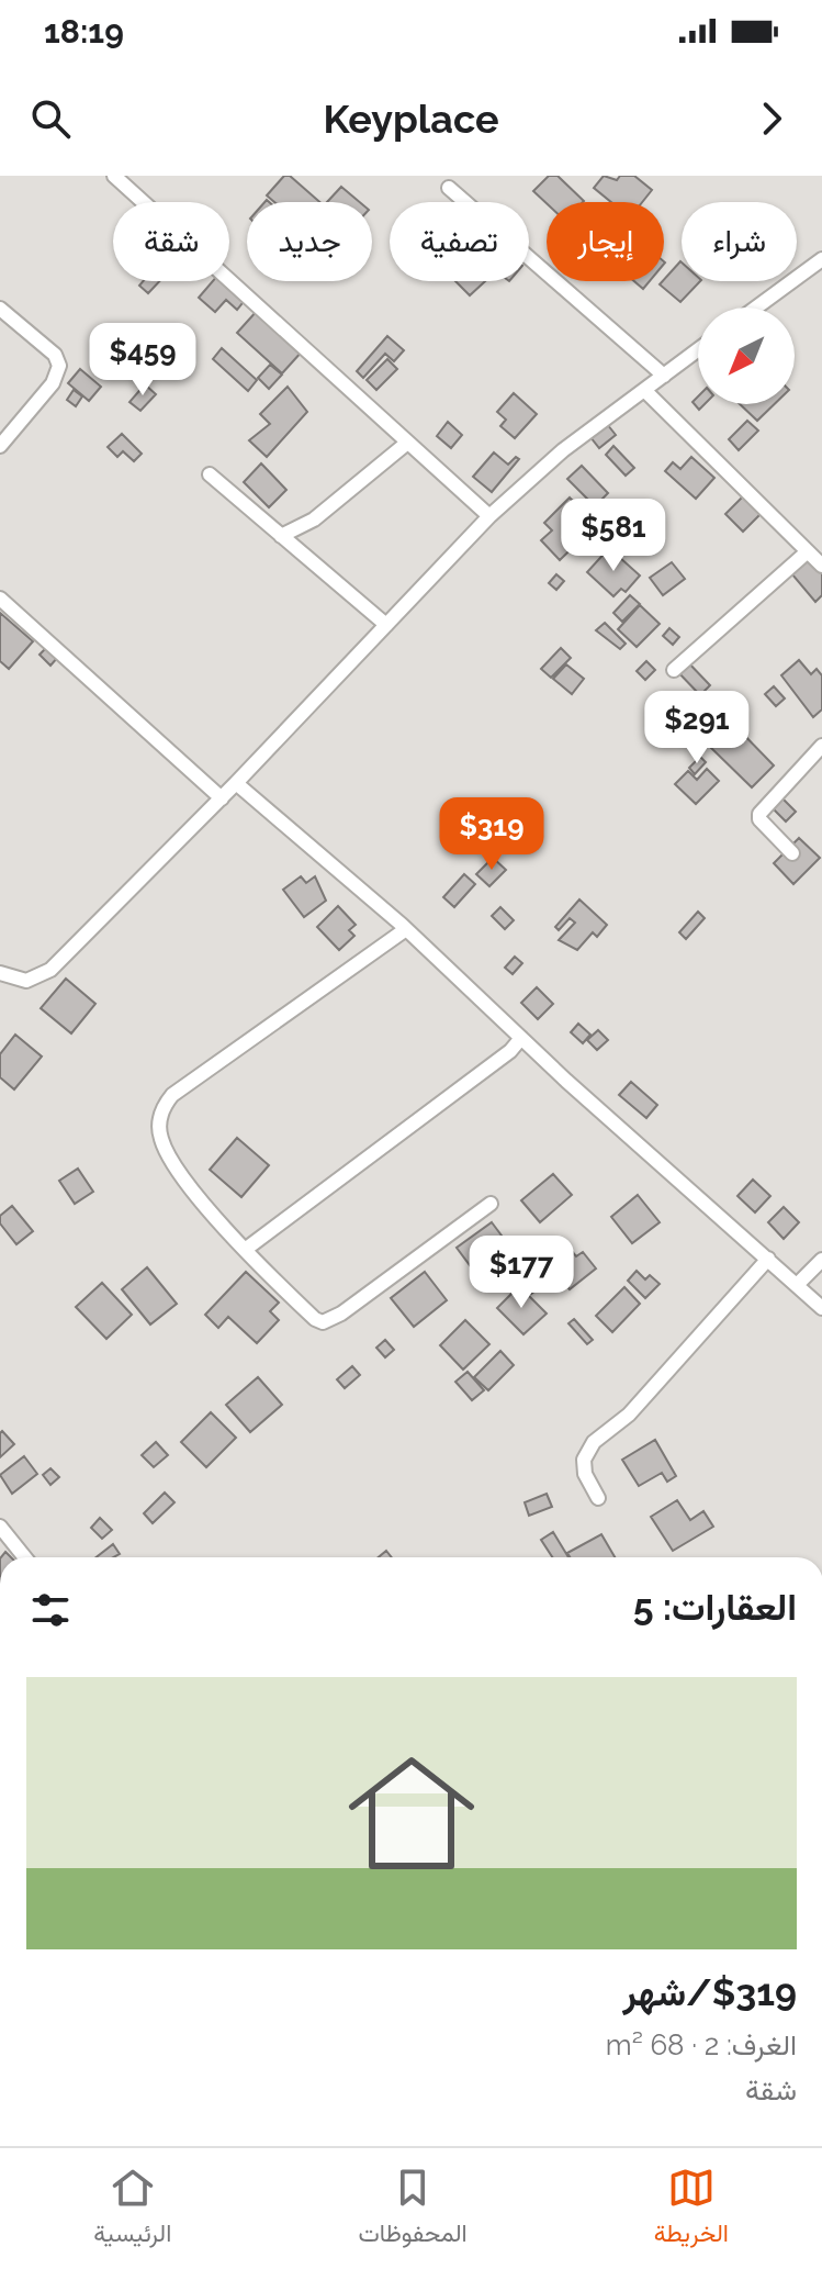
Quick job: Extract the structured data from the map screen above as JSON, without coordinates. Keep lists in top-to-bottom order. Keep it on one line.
{"north":"bottom left","page":{"status":"18:19","header":"Keyplace","chip":["شراء","إيجار","تصفية","جديد","شقة"],"price":["$459","$581","$291","$319","$177"],"heading":"العقارات: 5","list":[{"name":"$319/شهر","note":"الغرف: 2 · 68 m² · شقة"}],"tabs":["الخريطة","المحفوظات","الرئيسية"]}}
